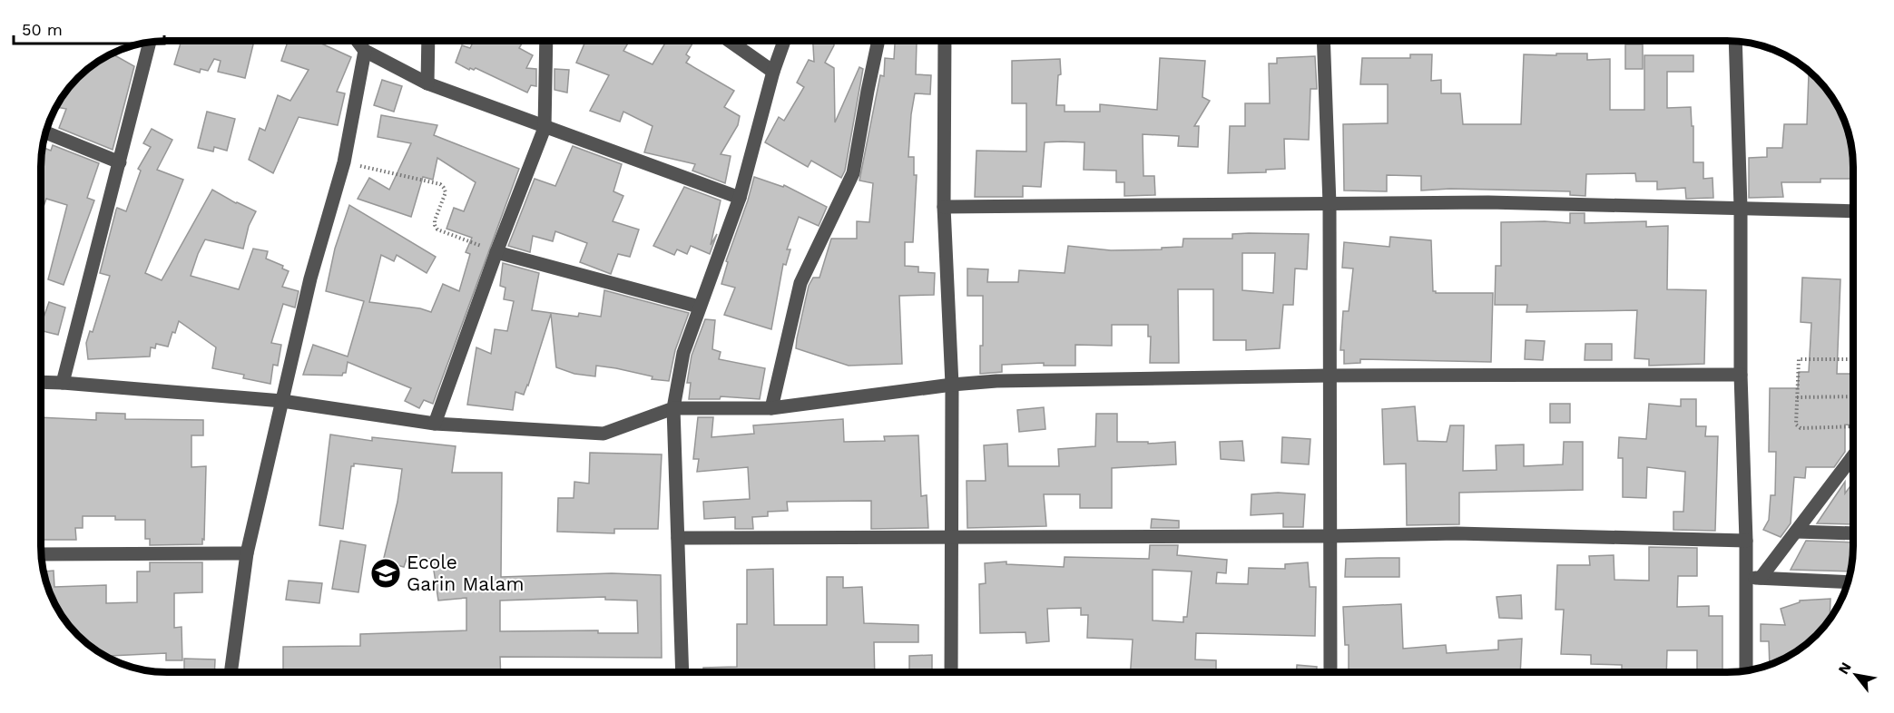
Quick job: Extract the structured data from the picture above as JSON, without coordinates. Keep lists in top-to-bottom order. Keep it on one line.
{"places":{"school or university":["Ecole Garin Malam"]},"scale_bar":"50 m","north":"top left"}
